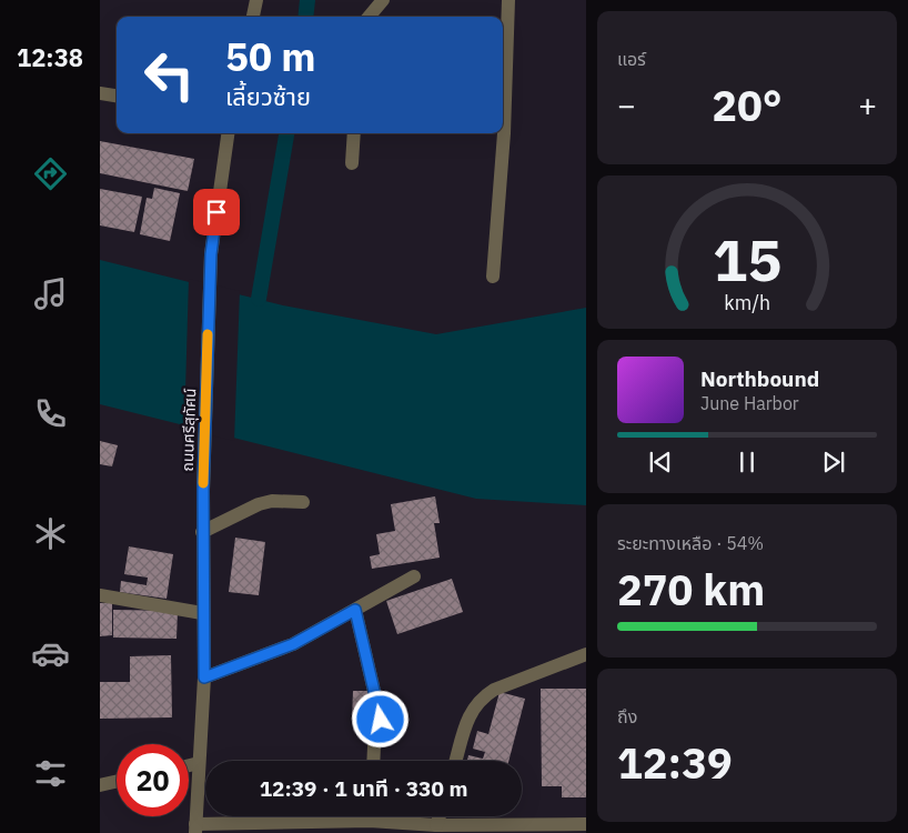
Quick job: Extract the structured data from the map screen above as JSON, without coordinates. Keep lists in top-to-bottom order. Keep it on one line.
{"streets":{"street":["ถนนศรีสุทัศน์"]},"page":{"tabs":"12:38","tile":["แอร์",["ระยะทางเหลือ · 54%","270 km"],["ถึง","12:39"]],"turn":["50 m","เลี้ยวซ้าย"],"heat":["−","20°","+"],"song":["Northbound","June Harbor"],"limit":"20","trip":"12:39 · 1 นาที · 330 m","gauge":["15","km/h"]}}
